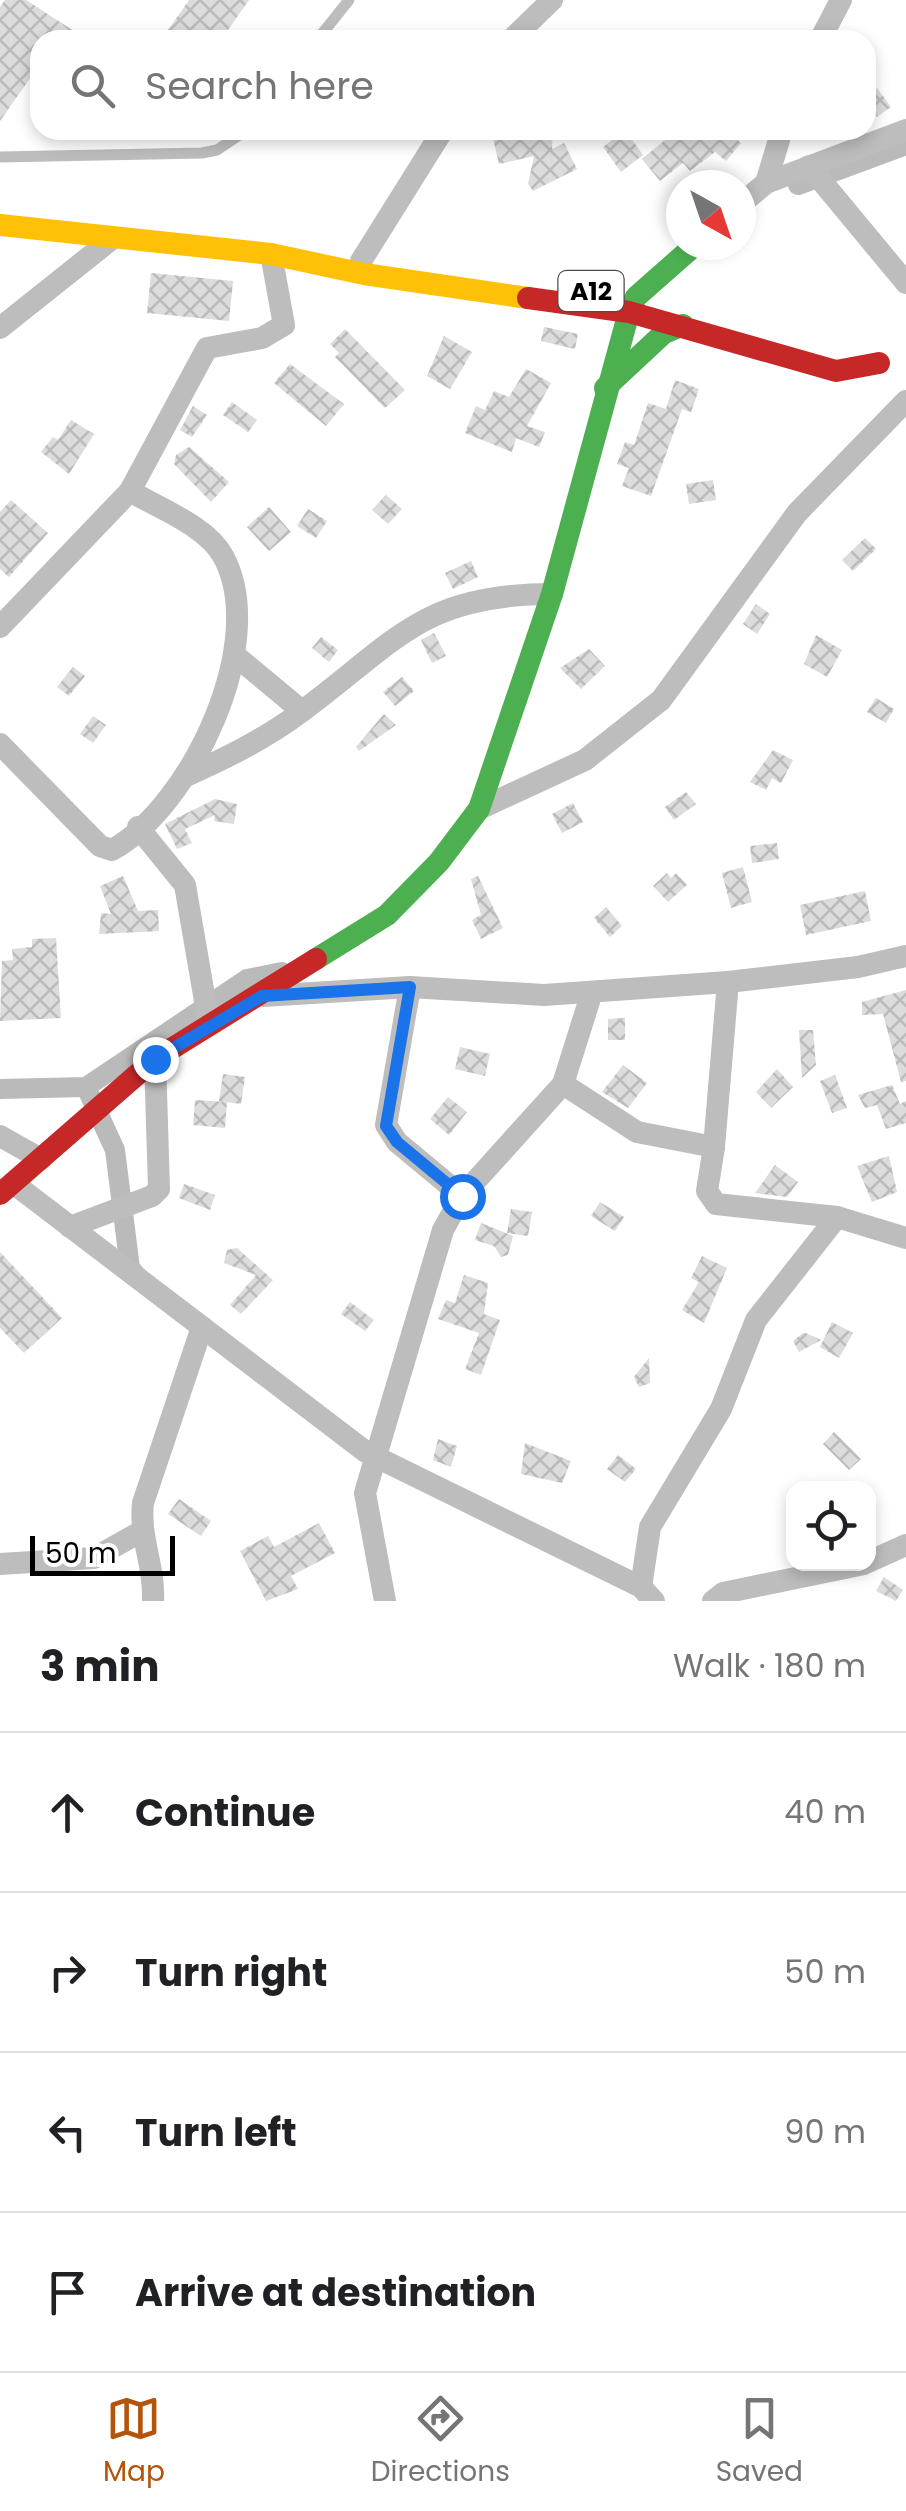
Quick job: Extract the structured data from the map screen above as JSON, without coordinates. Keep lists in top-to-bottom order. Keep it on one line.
{"streets":{"main road":["A12"]},"scale_bar":"50 m","north":"bottom right","page":{"search":"Search here","scale":"50 m","heading":["3 min","Walk · 180 m"],"list":[["Continue","40 m"],["Turn right","50 m"],["Turn left","90 m"],"Arrive at destination"],"nav":["Map","Directions","Saved"]}}
